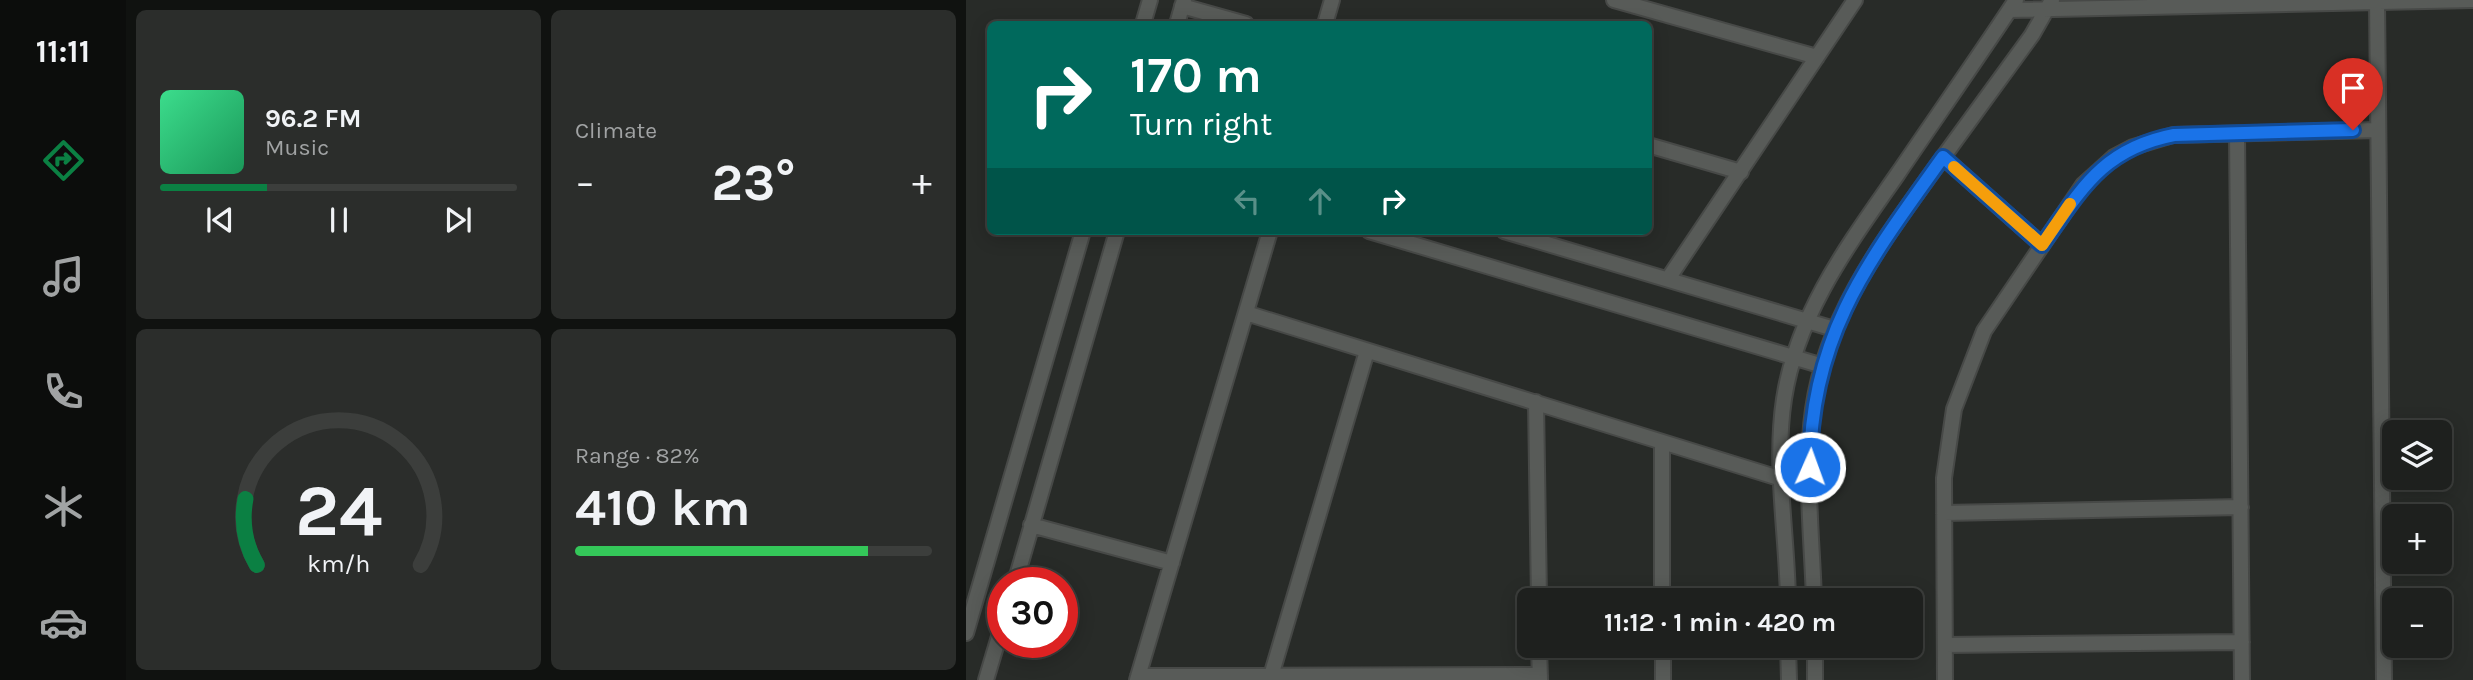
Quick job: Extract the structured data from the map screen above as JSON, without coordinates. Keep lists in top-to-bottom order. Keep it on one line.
{"page":{"tabs":"11:11","tile":["Climate",["Range · 82%","410 km"]],"turn":["170 m","Turn right"],"song":["96.2 FM","Music"],"heat":["−","23°","+"],"map_buttons":["+","−"],"limit":"30","trip":"11:12 · 1 min · 420 m","gauge":["24","km/h"]}}
